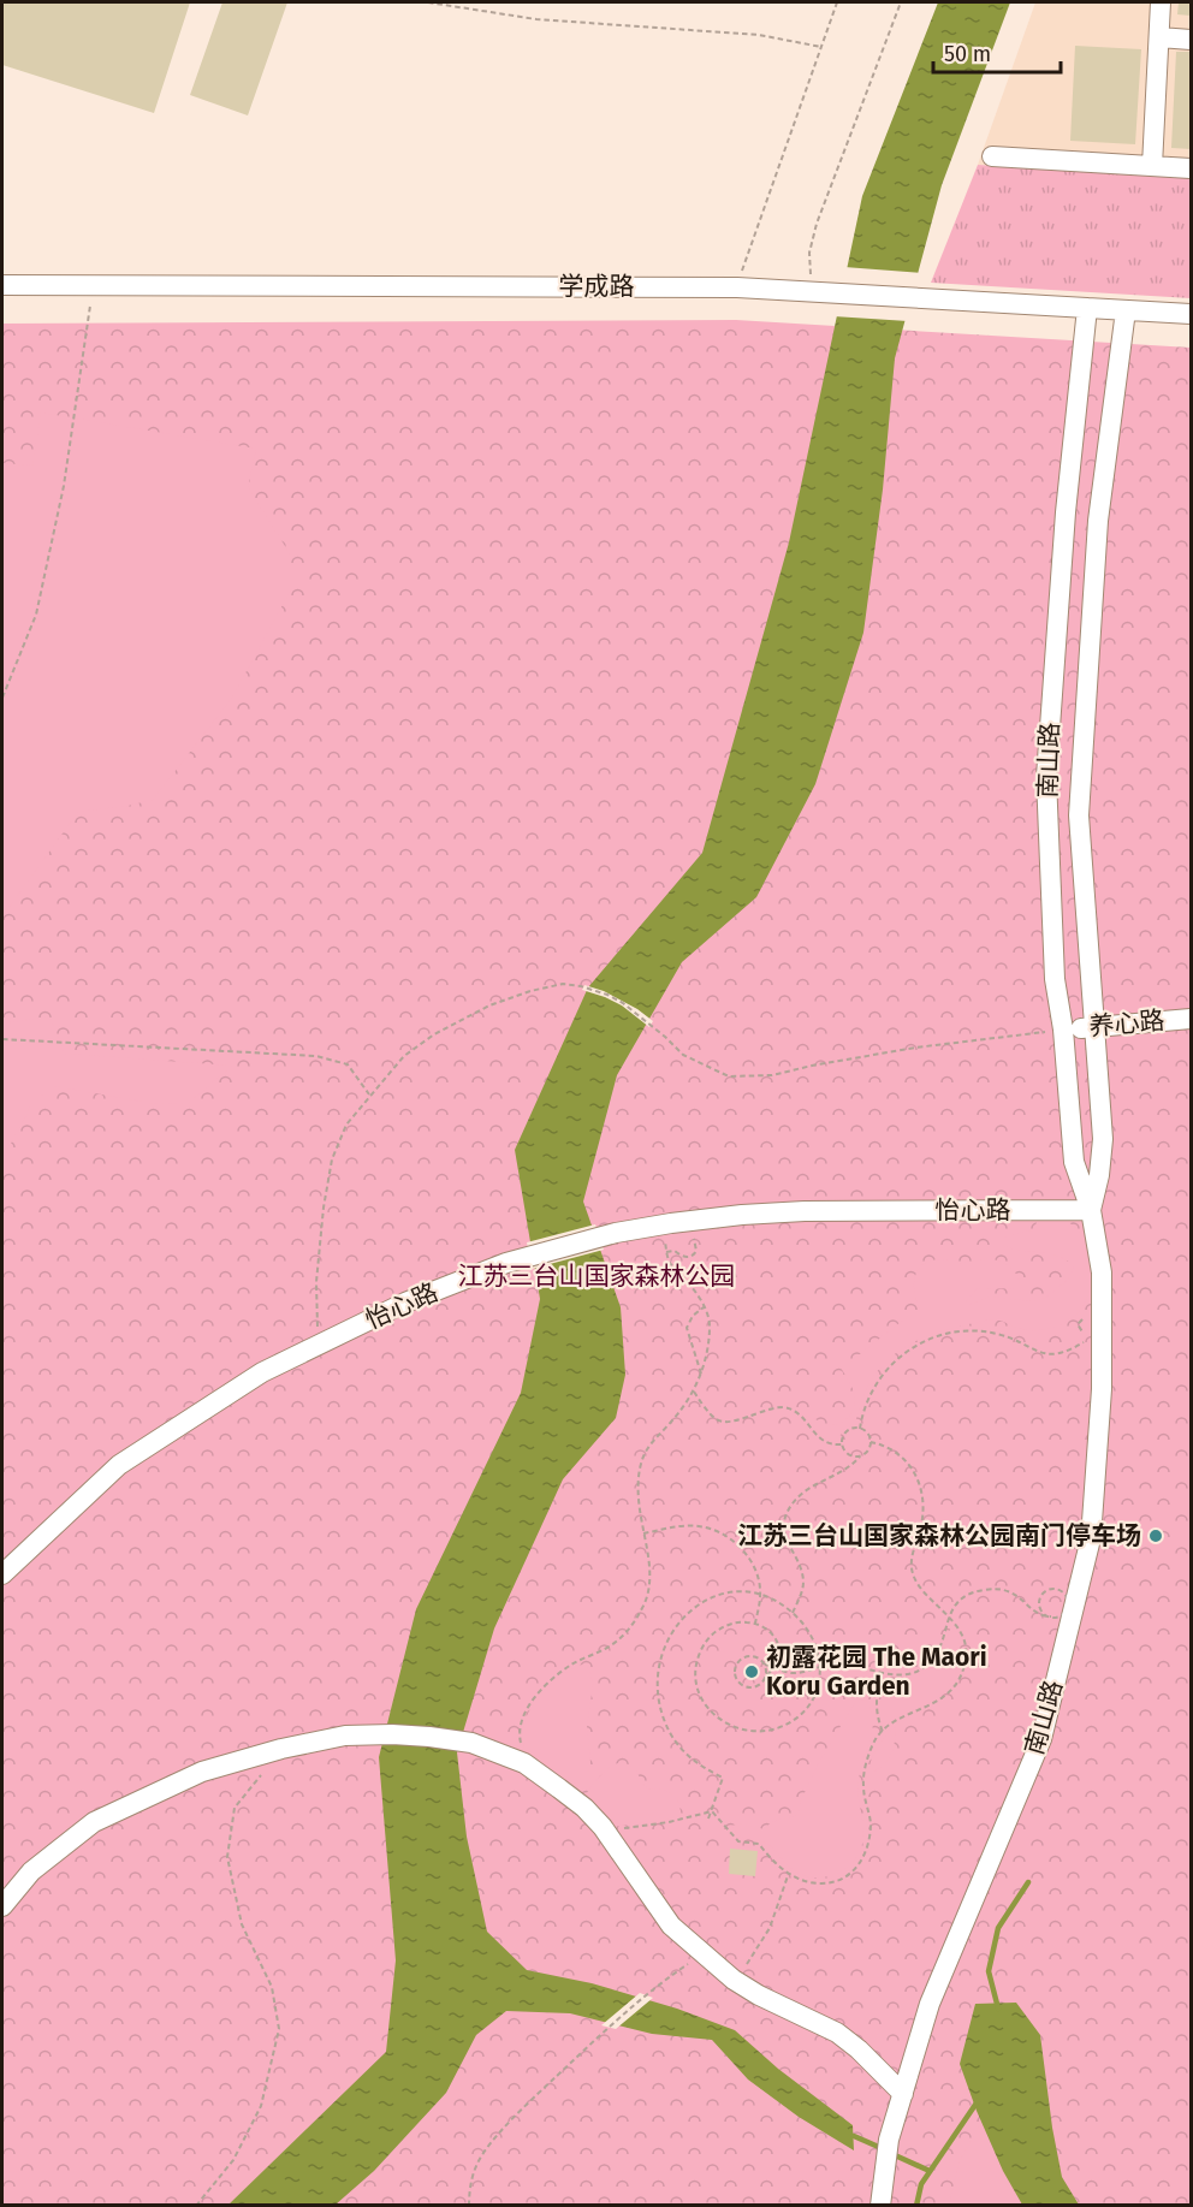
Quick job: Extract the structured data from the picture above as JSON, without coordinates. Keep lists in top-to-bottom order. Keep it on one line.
{"streets":{"street":["学成路","南山路","养心路","怡心路"]},"crossings":[["学成路","南山路"],["南山路","养心路"],["南山路","怡心路"]],"parks":["江苏三台山国家森林公园"],"places":["江苏三台山国家森林公园南门停车场","初露花园 The Maori Koru Garden"],"scale_bar":"50 m"}
